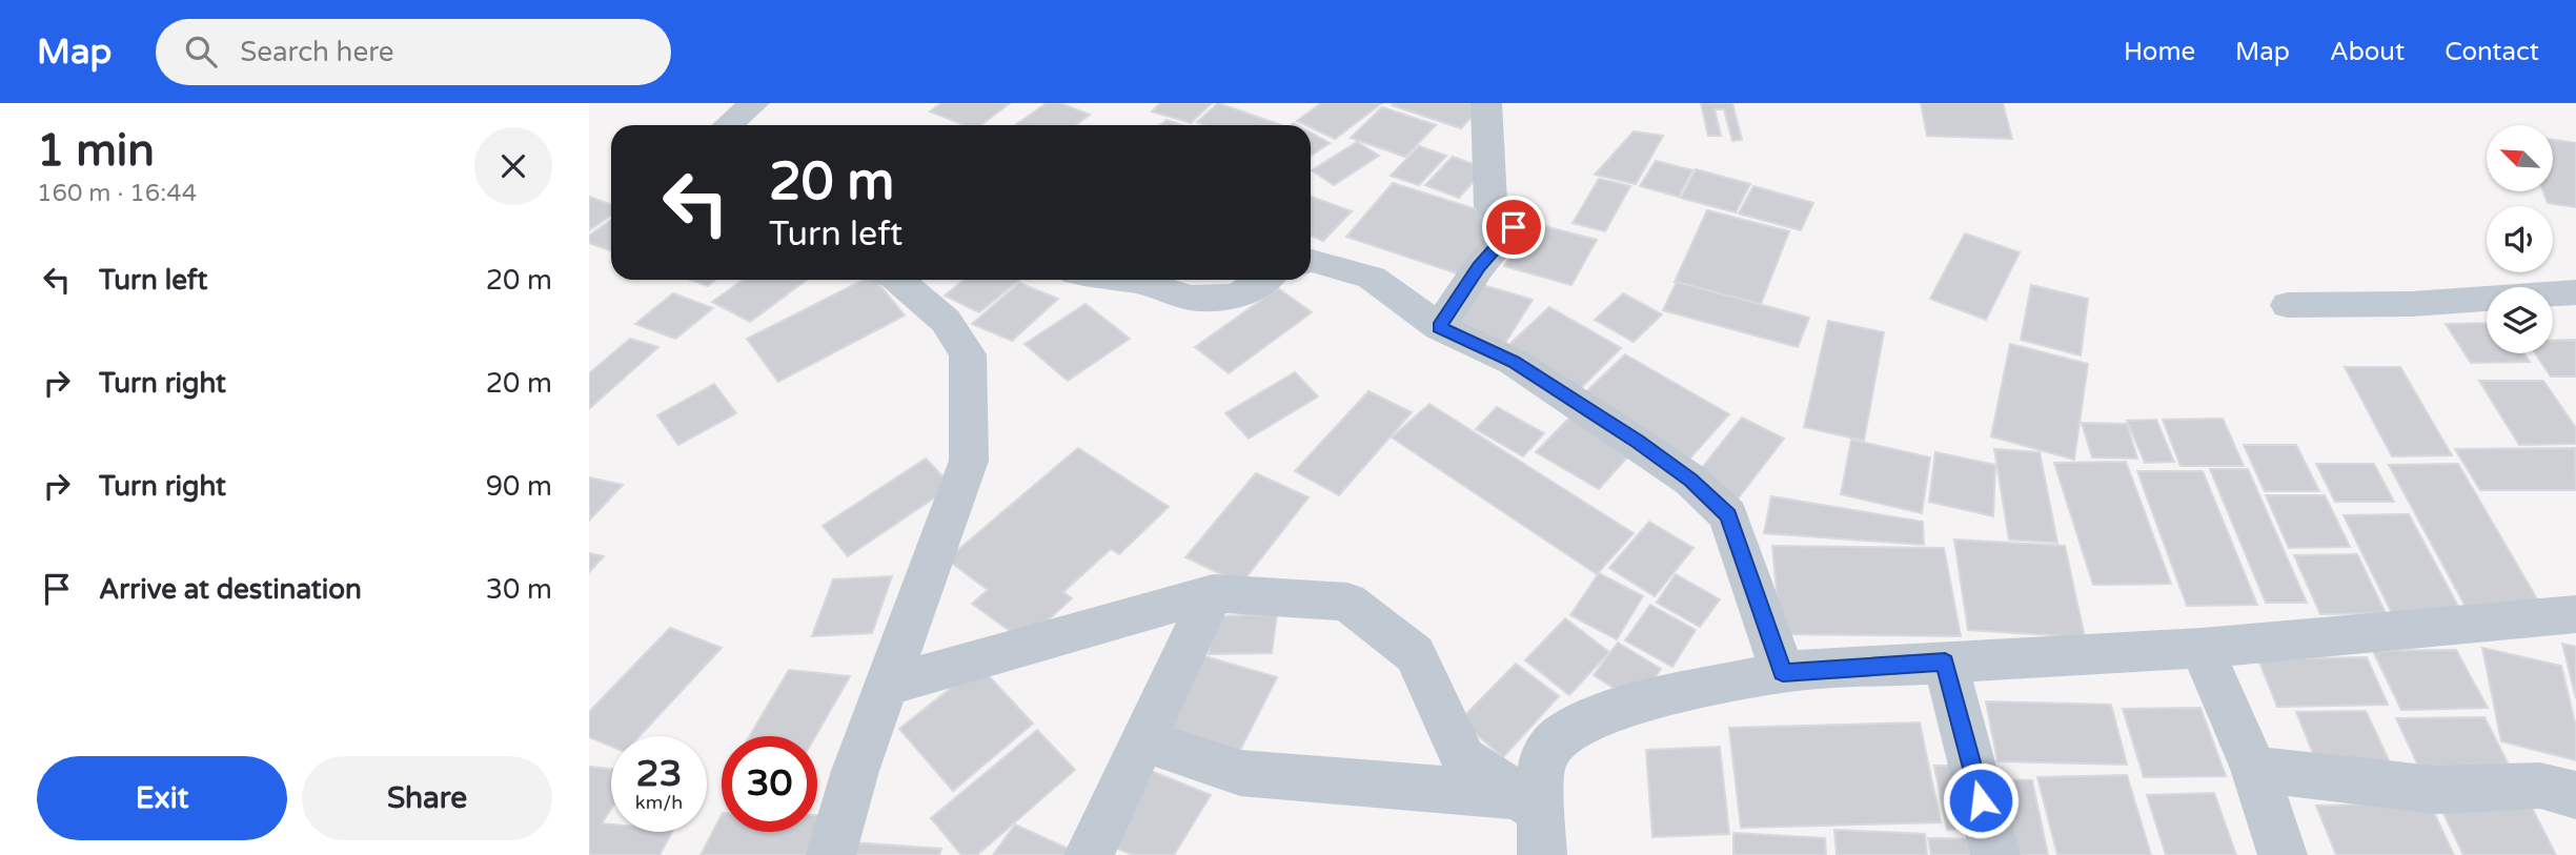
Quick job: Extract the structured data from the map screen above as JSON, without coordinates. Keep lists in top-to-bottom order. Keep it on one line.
{"north":"top left","page":{"header":"Map","search":"Search here","nav":["Home","Map","About","Contact"],"heading":["1 min","160 m · 16:44"],"turn":["20 m","Turn left"],"list":[{"name":"Turn left","value":"20 m"},{"name":"Turn right","value":"20 m"},{"name":"Turn right","value":"90 m"},{"name":"Arrive at destination","value":"30 m"}],"speed":"23 km/h","limit":"30","buttons":["Exit","Share"]}}
